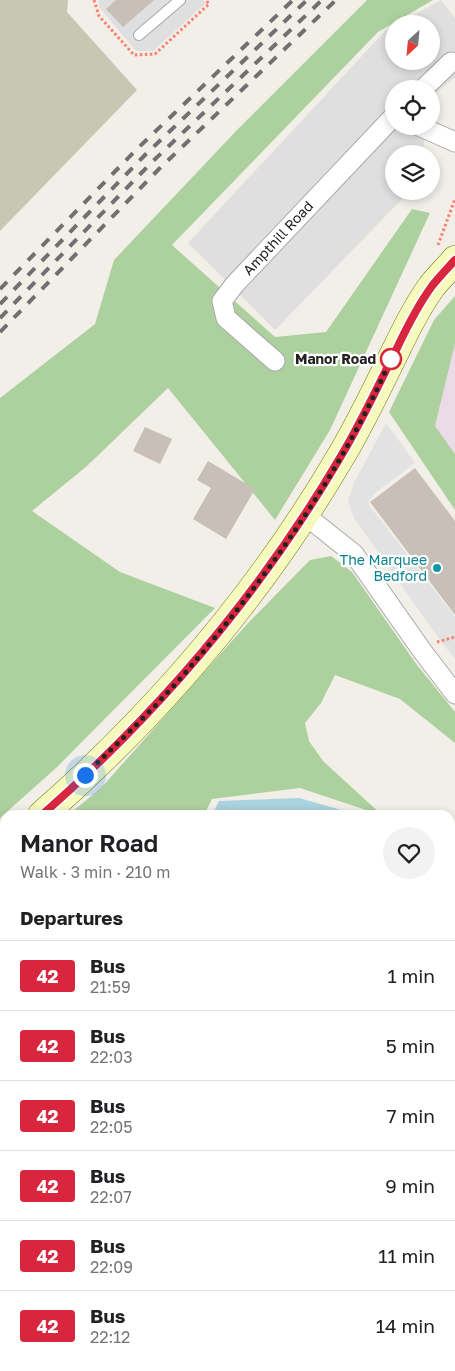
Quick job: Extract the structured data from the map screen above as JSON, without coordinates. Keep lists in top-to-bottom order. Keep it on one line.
{"streets":{"street":["Ampthill Road"]},"places":["Manor Road","The Marquee Bedford"],"lines":["bus line 42"],"north":"bottom left","page":{"heading":[["Manor Road","Walk · 3 min · 210 m"],"Departures"],"list":[{"mark":"42","name":"Bus","note":"21:59","value":"1 min"},{"mark":"42","name":"Bus","note":"22:03","value":"5 min"},{"mark":"42","name":"Bus","note":"22:05","value":"7 min"},{"mark":"42","name":"Bus","note":"22:07","value":"9 min"},{"mark":"42","name":"Bus","note":"22:09","value":"11 min"},{"mark":"42","name":"Bus","note":"22:12","value":"14 min"}]}}
